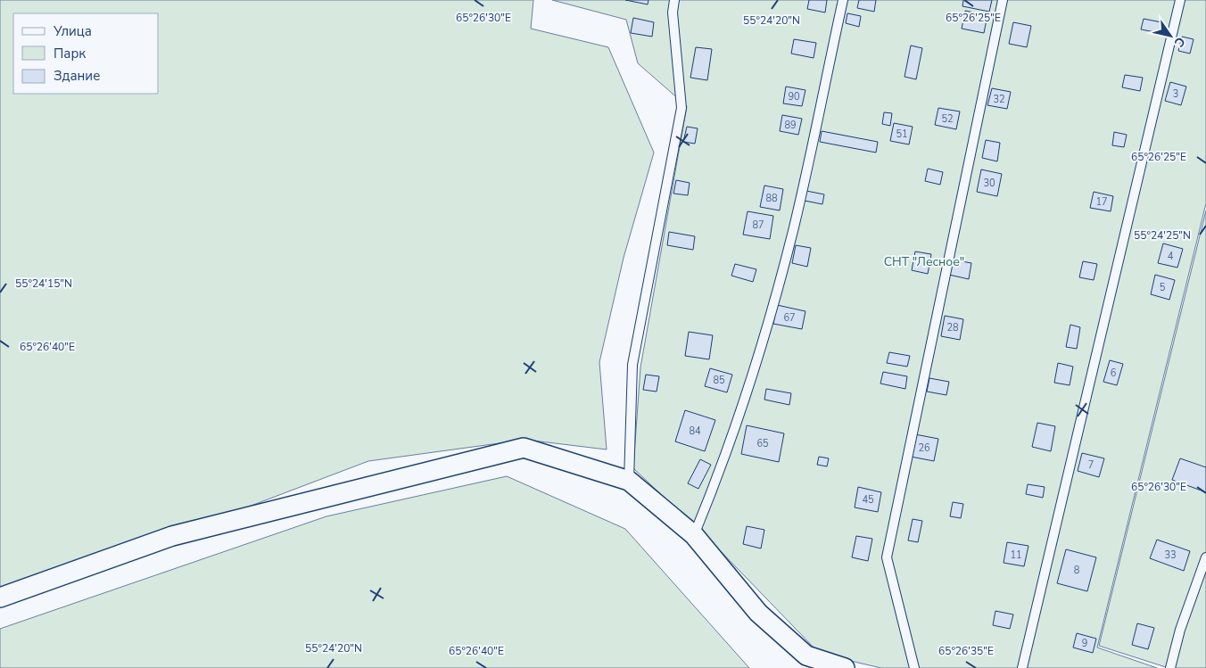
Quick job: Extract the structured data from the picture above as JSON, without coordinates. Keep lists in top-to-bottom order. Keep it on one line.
{"parks":["СНТ \"Лесное\""],"house_numbers":["3","90","32","52","89","51","30","88","17","87","4","5","67","28","6","85","84","65","26","7","45","11","33","8","9"],"legend":["Улица","Парк","Здание"],"north":"bottom right","coordinates":["65°26'30\"E","65°26'25\"E","55°24'20\"N","55°24'25\"N","55°24'15\"N","65°26'40\"E","65°26'35\"E"]}
